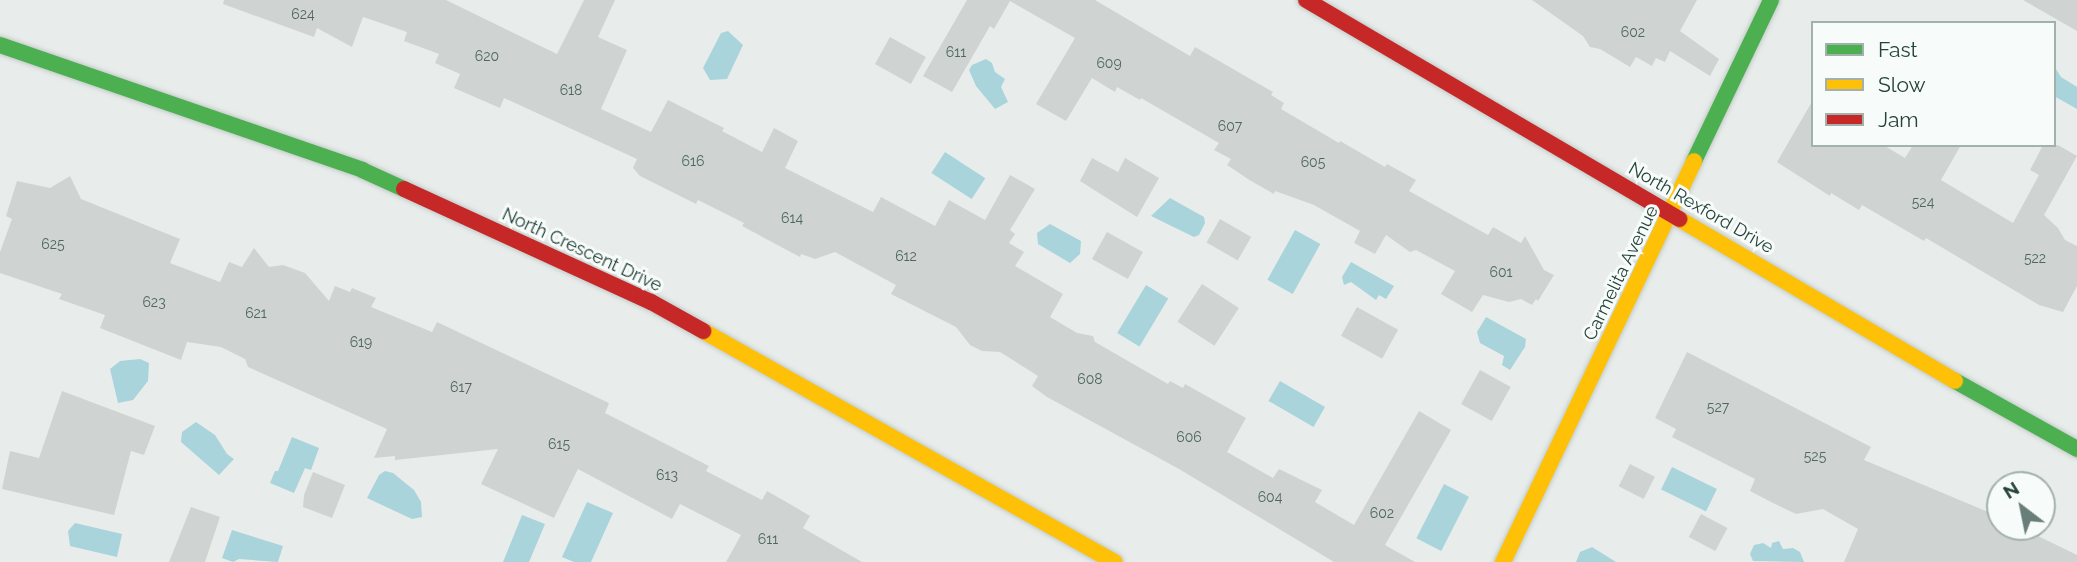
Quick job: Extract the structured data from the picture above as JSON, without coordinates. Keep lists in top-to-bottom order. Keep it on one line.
{"streets":{"street":["North Rexford Drive","North Crescent Drive","Carmelita Avenue"]},"crossings":[["North Rexford Drive","Carmelita Avenue"]],"house_numbers":["624","602","611","620","609","618","607","616","605","524","614","625","612","522","601","623","621","619","608","617","527","606","615","525","613","604","602","611"],"legend":["Fast","Slow","Jam"],"north":"top left"}
